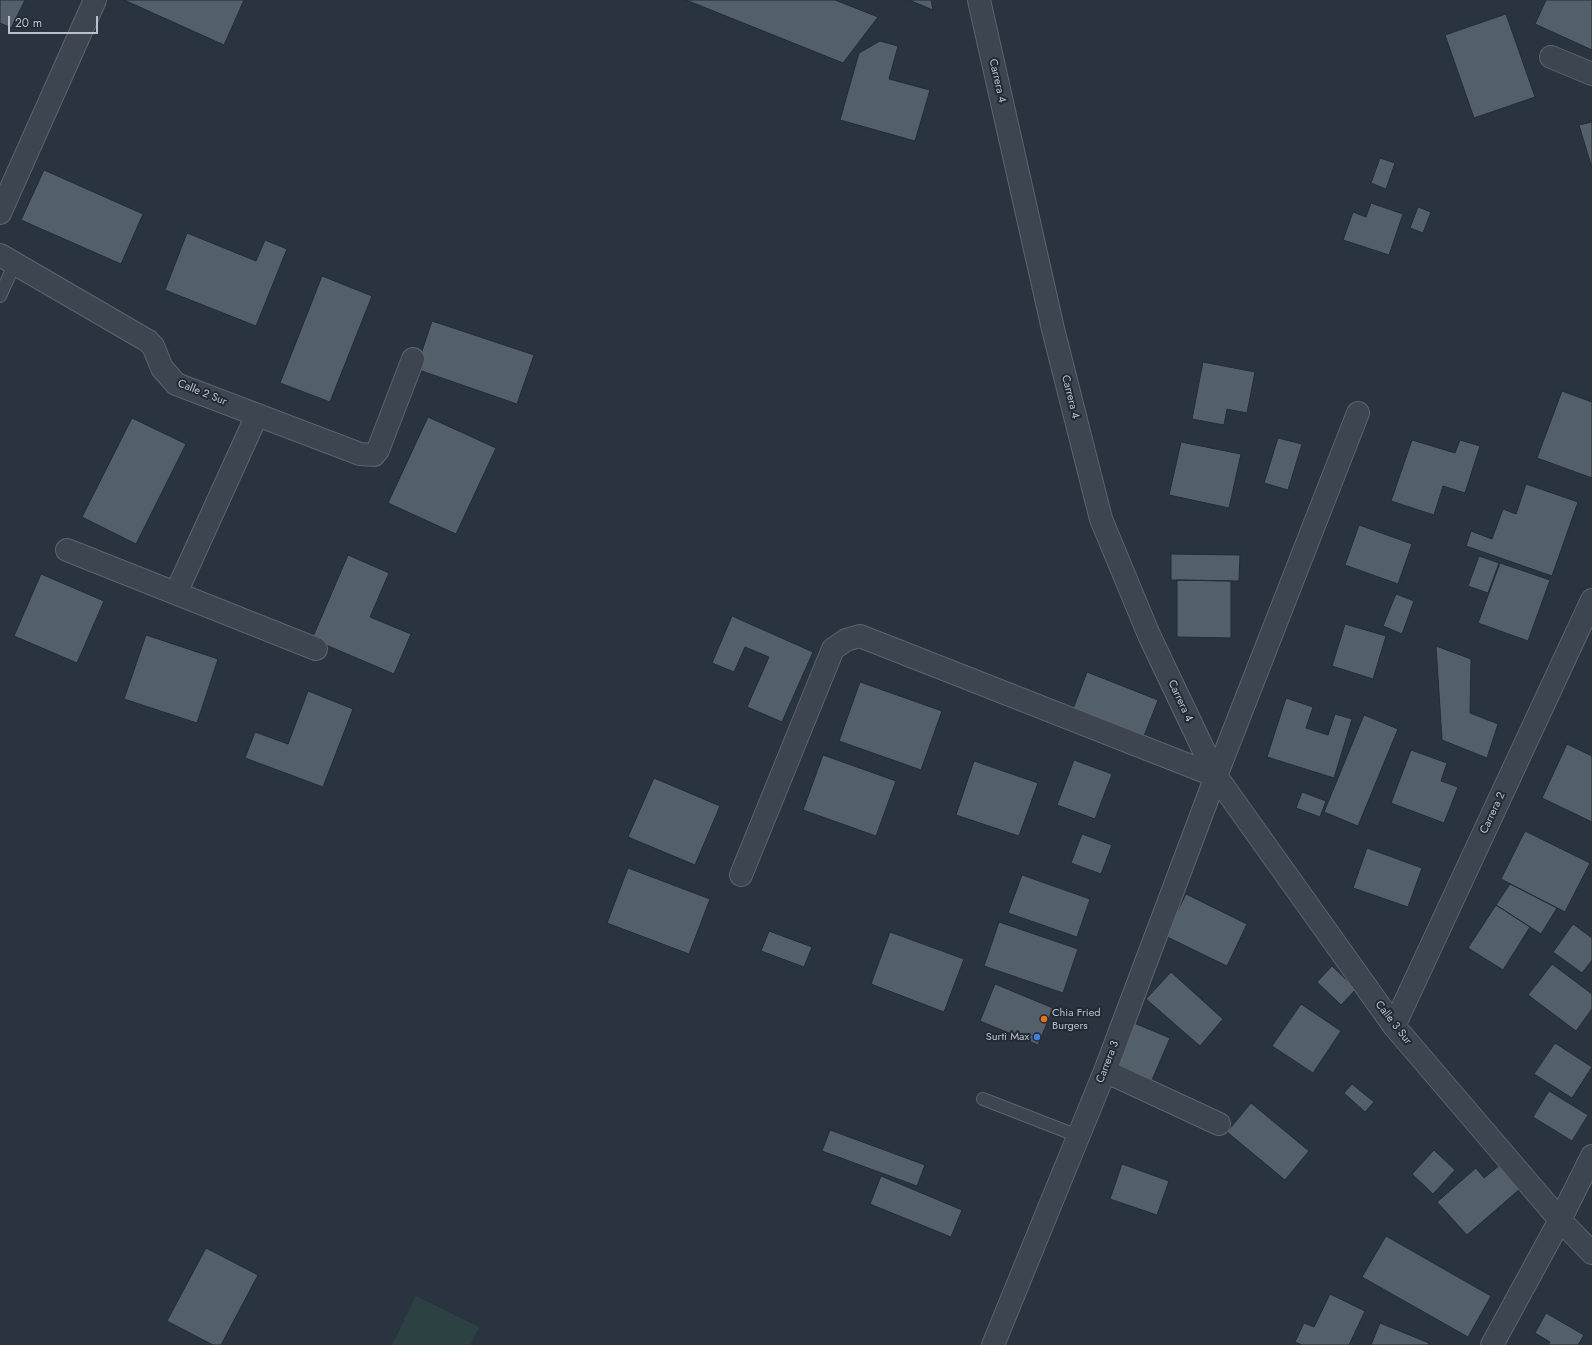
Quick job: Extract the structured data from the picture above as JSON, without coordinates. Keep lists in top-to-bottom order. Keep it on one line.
{"streets":{"street":["Carrera 4","Calle 2 Sur","Carrera 2","Calle 3 Sur","Carrera 3"]},"crossings":[["Carrera 4","Calle 3 Sur"],["Carrera 4","Carrera 3"],["Carrera 2","Calle 3 Sur"],["Calle 3 Sur","Carrera 3"]],"places":["Chia Fried Burgers","Surti Max"],"scale_bar":"20 m"}
